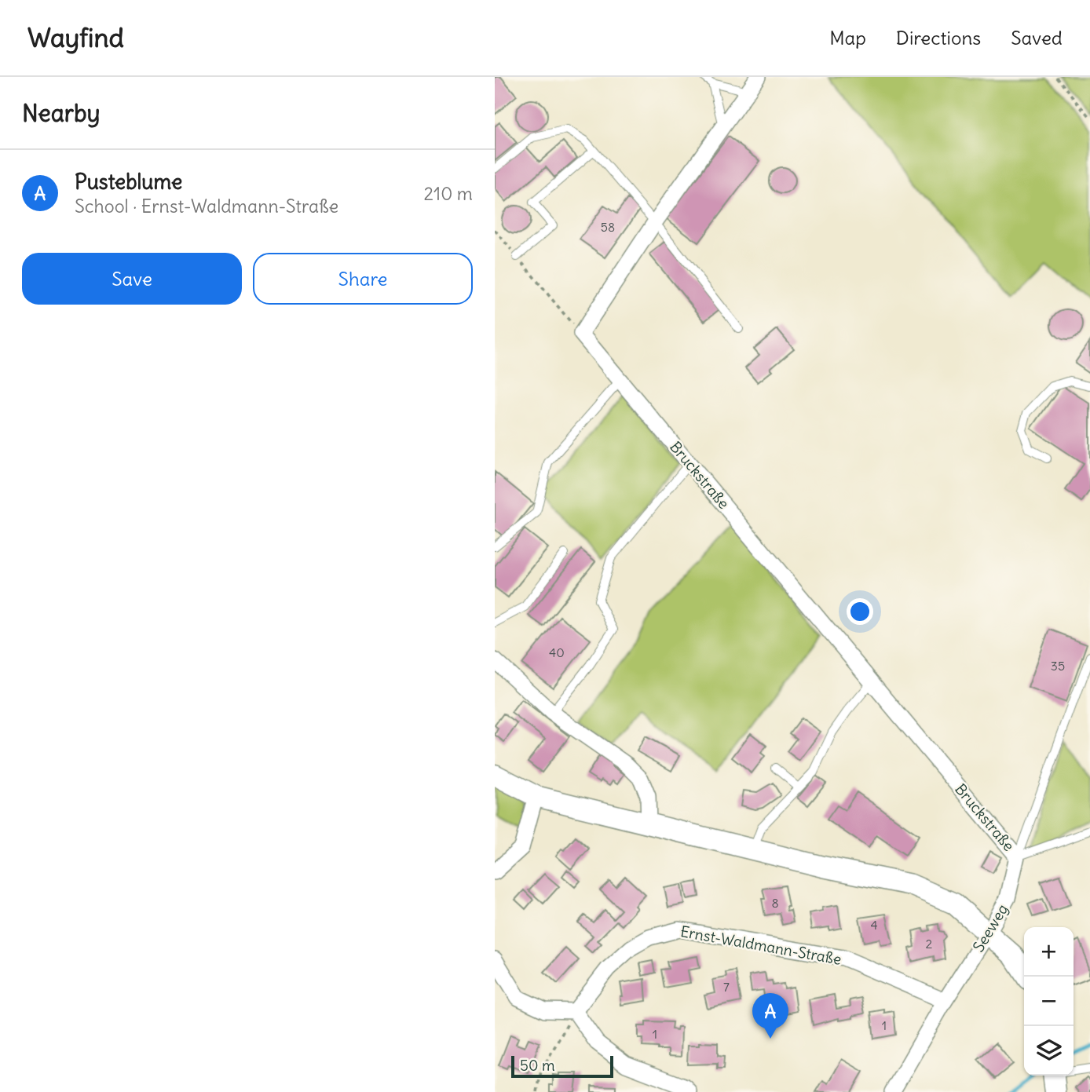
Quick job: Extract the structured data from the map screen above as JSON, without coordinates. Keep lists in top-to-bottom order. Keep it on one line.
{"streets":{"street":["Bruckstraße","Seeweg","Ernst-Waldmann-Straße"]},"crossings":[["Bruckstraße","Seeweg"],["Seeweg","Ernst-Waldmann-Straße"]],"house_numbers":["58","40","35","8","4","2","7","1","1"],"scale_bar":"50 m","page":{"header":"Wayfind","nav":["Map","Directions","Saved"],"heading":"Nearby","list":[{"mark":"A","name":"Pusteblume","note":"School · Ernst-Waldmann-Straße","value":"210 m"}],"buttons":["Save","Share"],"map_buttons":["+","−"],"pins":"A","scale":"50 m"}}
